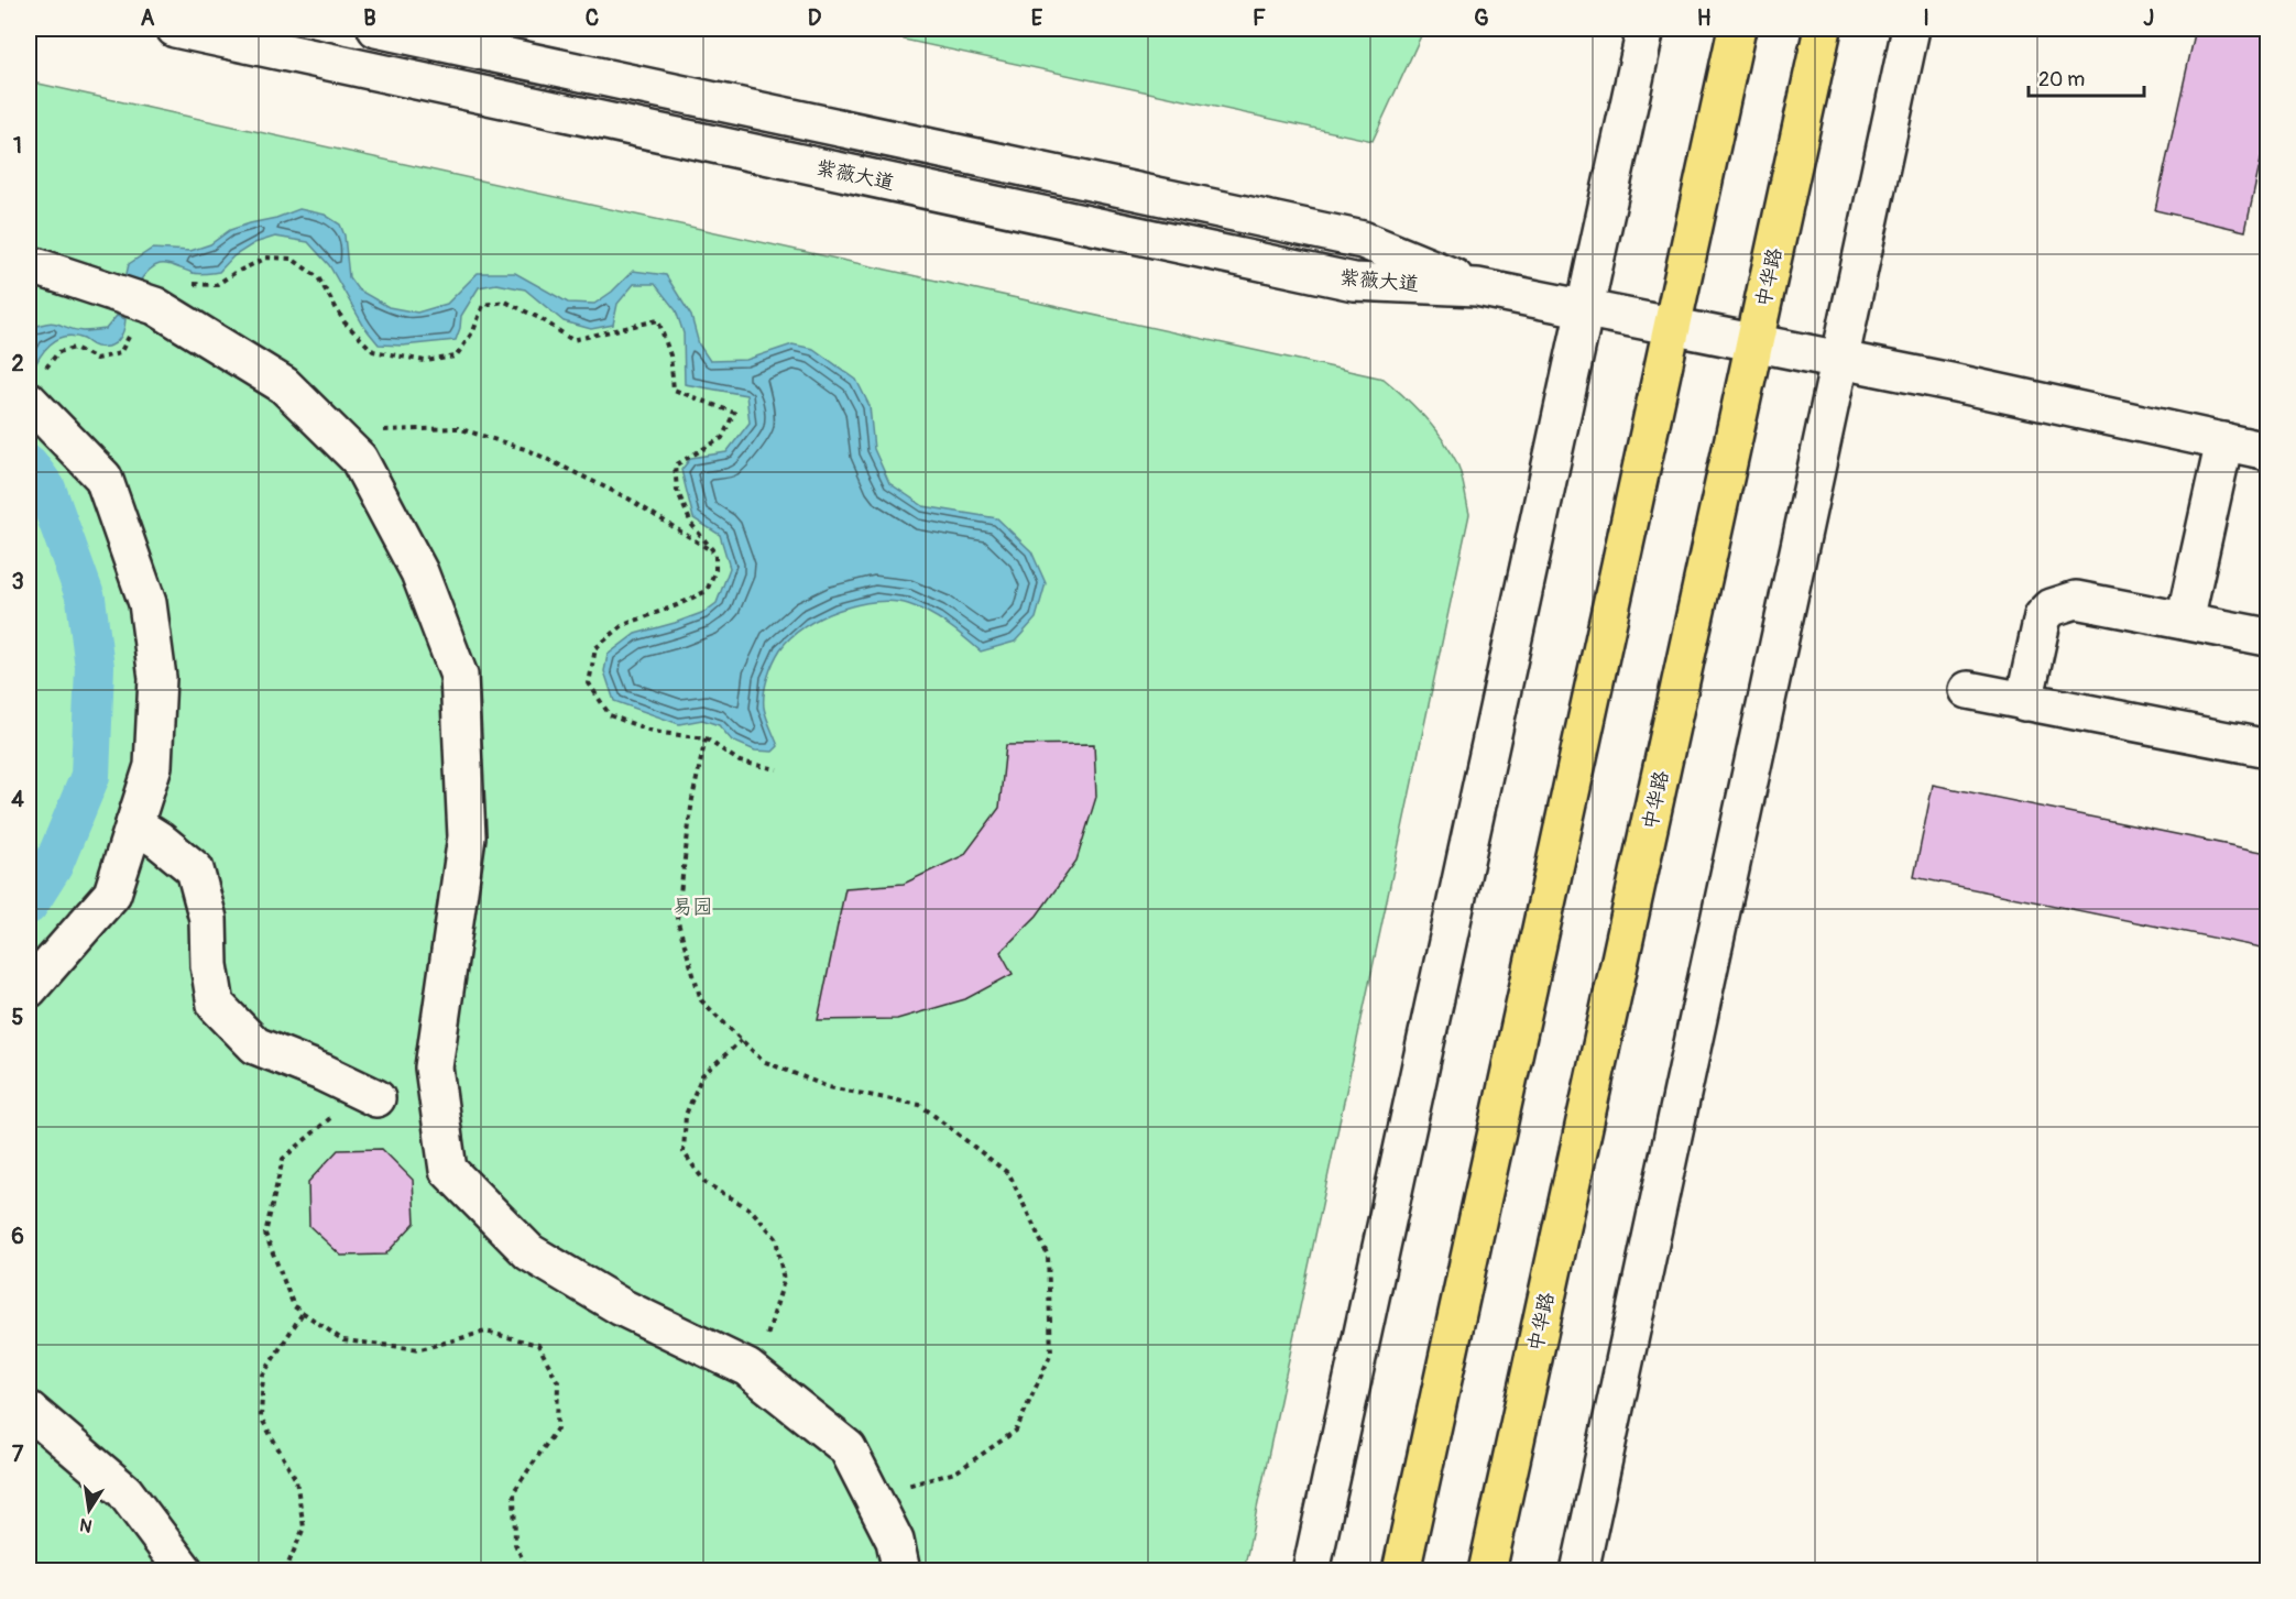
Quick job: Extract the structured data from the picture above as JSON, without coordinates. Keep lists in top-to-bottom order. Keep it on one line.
{"streets":{"highway":["中华路"],"street":["紫薇大道"]},"parks":["易园"],"scale_bar":"20 m","north":"bottom","grid":{"columns":["A","B","C","D","E","F","G","H","I","J"],"rows":["1","2","3","4","5","6","7"]}}
